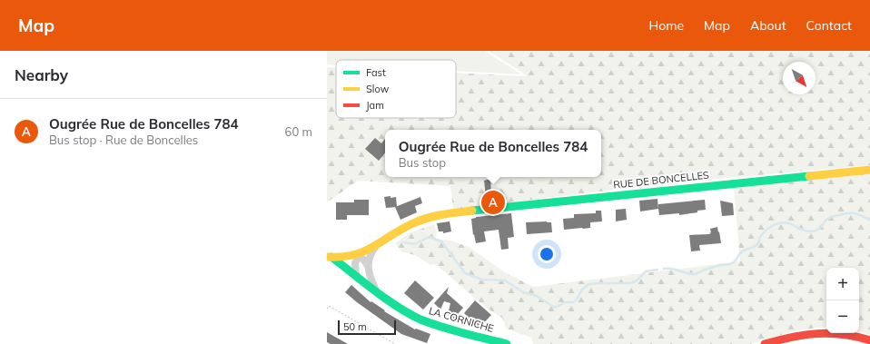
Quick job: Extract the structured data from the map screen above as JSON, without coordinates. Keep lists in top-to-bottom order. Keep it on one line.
{"streets":{"main road":["RUE DE BONCELLES","LA CORNICHE"]},"crossings":[["RUE DE BONCELLES","LA CORNICHE"]],"legend":["Fast","Slow","Jam"],"scale_bar":"50 m","north":"bottom right","page":{"header":"Map","nav":["Home","Map","About","Contact"],"heading":"Nearby","list":[{"mark":"A","name":"Ougrée Rue de Boncelles 784","note":"Bus stop · Rue de Boncelles","value":"60 m"}],"popup":["Ougrée Rue de Boncelles 784","Bus stop"],"pins":"A","map_buttons":["+","−"],"scale":"50 m"}}
